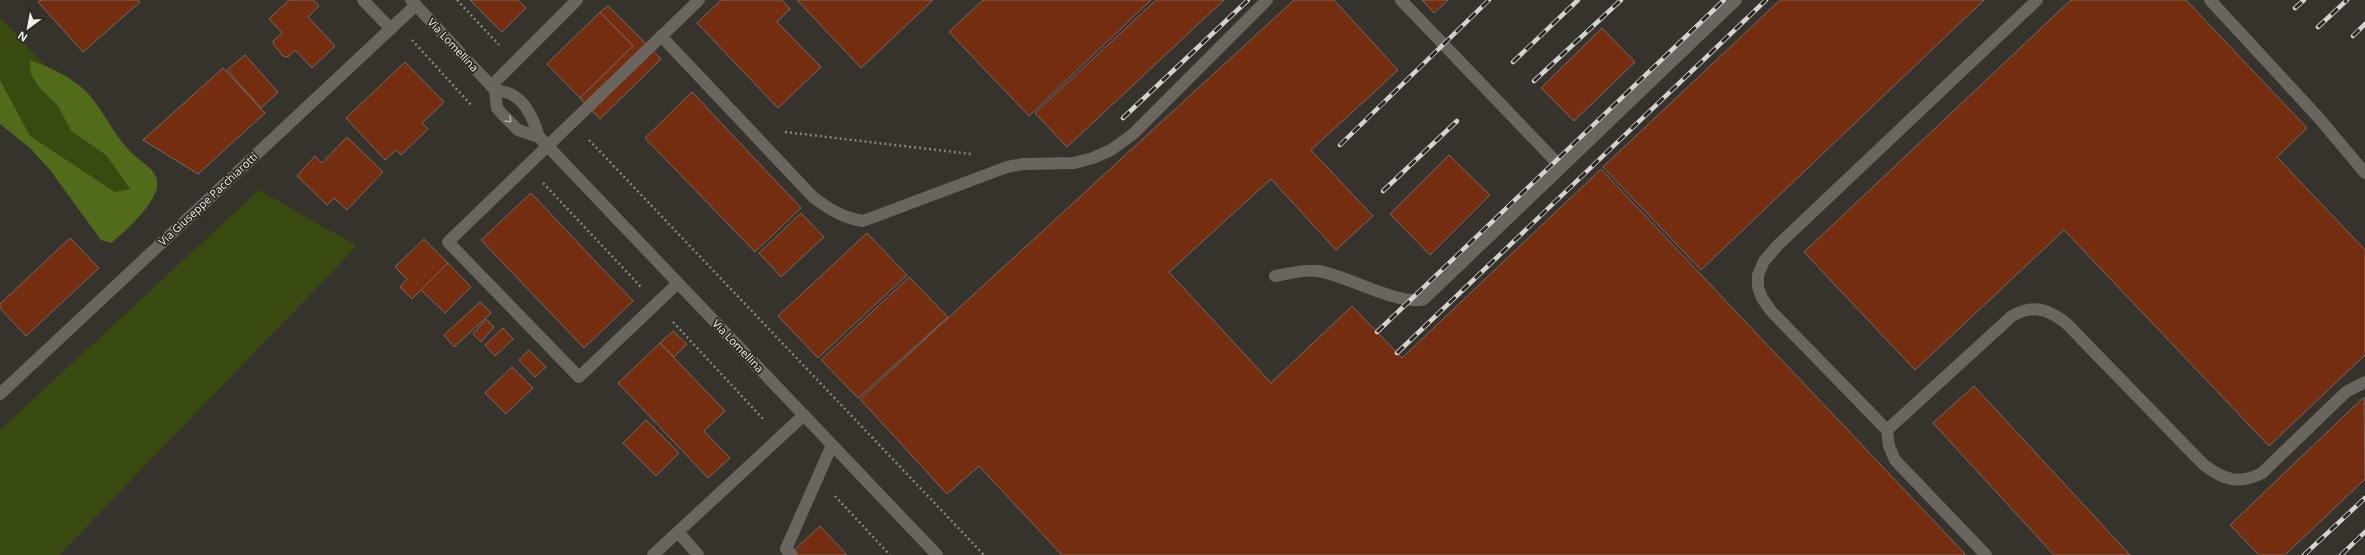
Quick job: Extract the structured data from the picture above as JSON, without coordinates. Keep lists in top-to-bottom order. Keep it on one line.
{"streets":{"main road":["Via Lomellina","Via Giuseppe Pacchiarotti"]},"crossings":[["Via Lomellina","Via Giuseppe Pacchiarotti"]],"north":"bottom left"}
